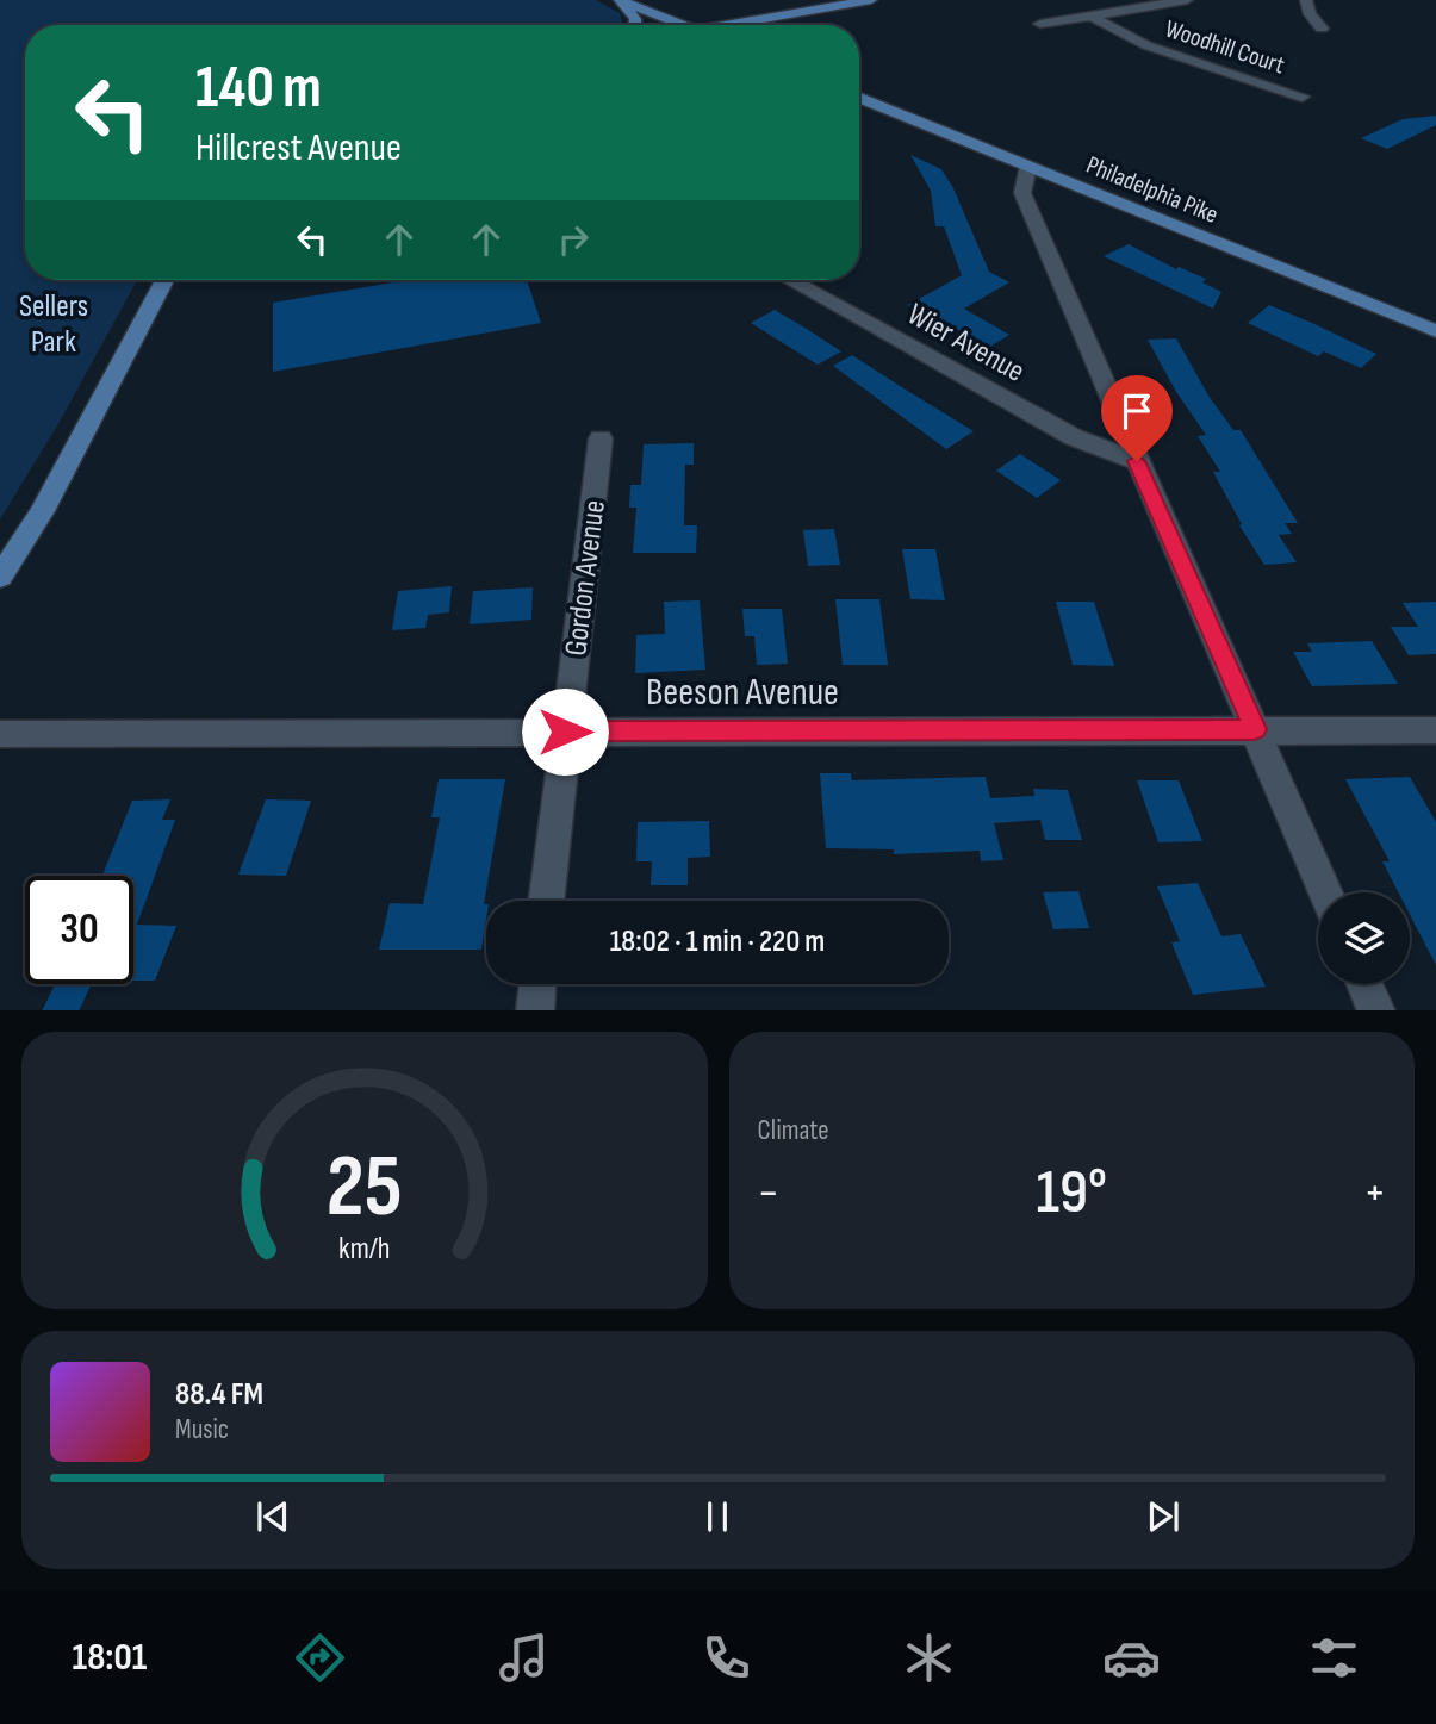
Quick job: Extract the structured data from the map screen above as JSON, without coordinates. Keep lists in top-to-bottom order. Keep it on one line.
{"streets":{"main road":["Philadelphia Pike"],"street":["Woodhill Court","Wier Avenue","Gordon Avenue","Beeson Avenue"]},"crossings":[["Gordon Avenue","Beeson Avenue"]],"parks":["Sellers Park"],"page":{"turn":["140 m","Hillcrest Avenue"],"limit":"30","trip":"18:02 · 1 min · 220 m","tile":"Climate","heat":["−","19°","+"],"song":["88.4 FM","Music"],"tabs":"18:01","gauge":["25","km/h"]}}
